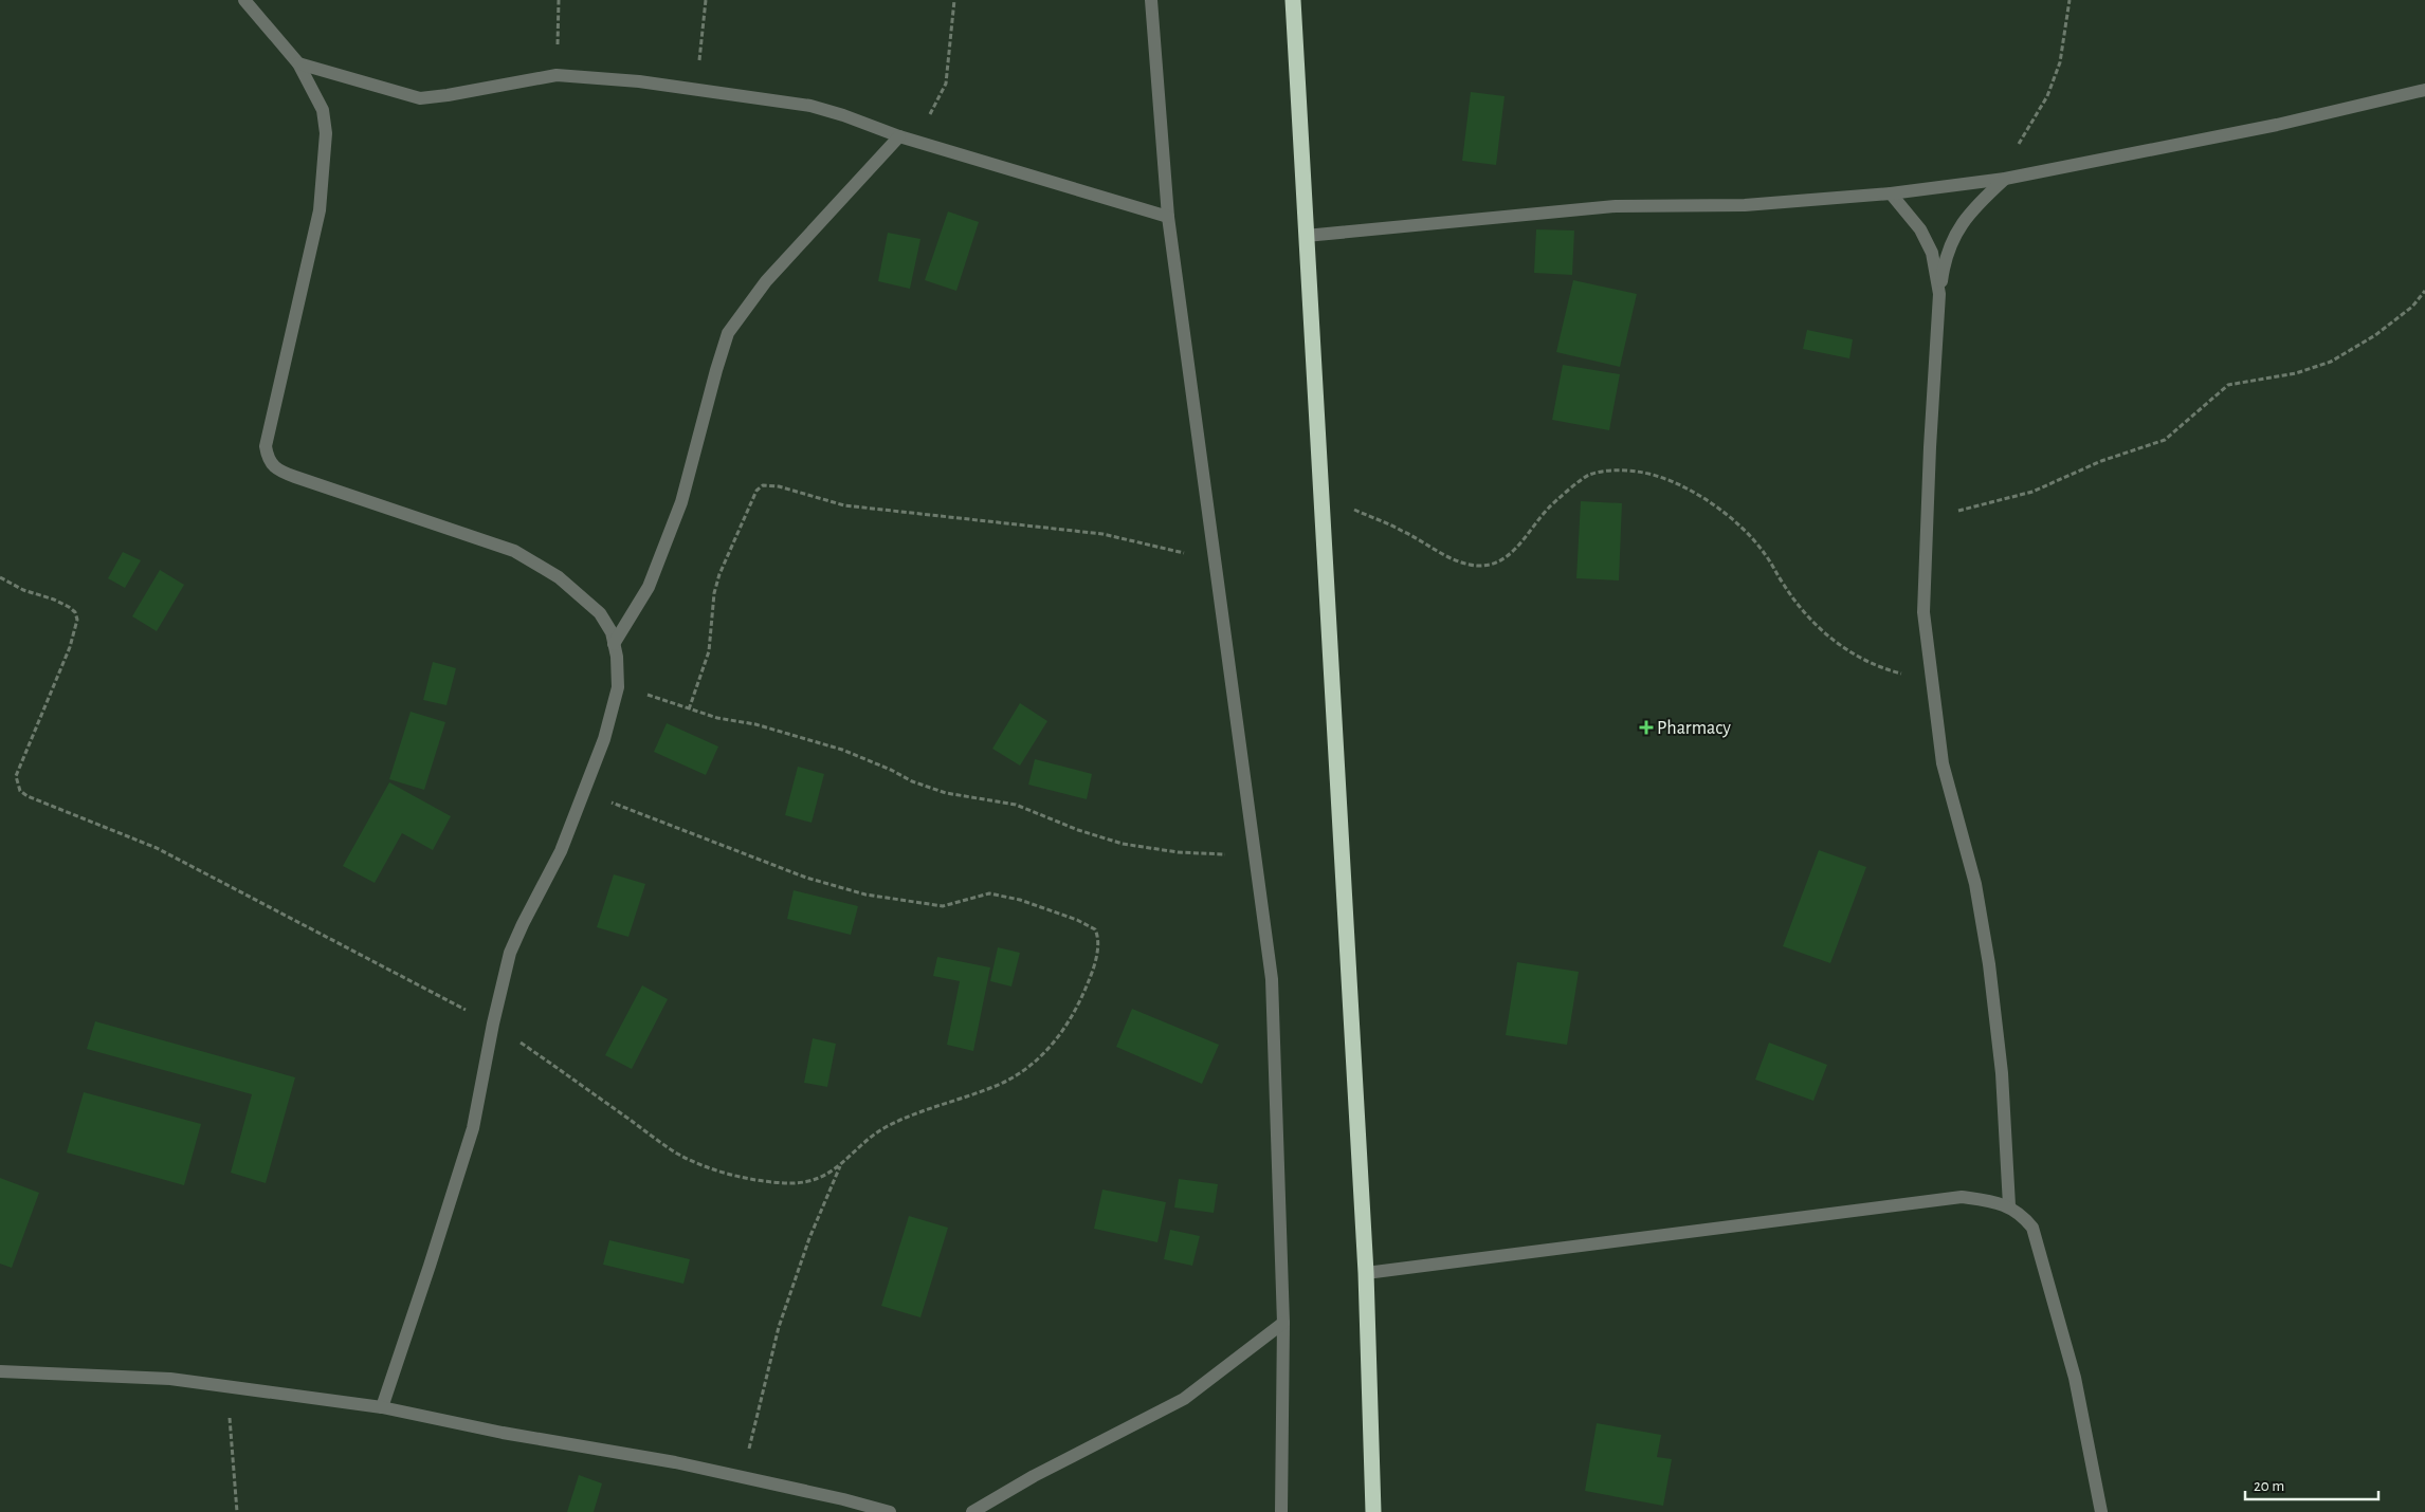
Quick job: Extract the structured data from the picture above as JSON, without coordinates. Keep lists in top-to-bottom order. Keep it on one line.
{"places":{"health":["Pharmacy"]},"scale_bar":"20 m"}
